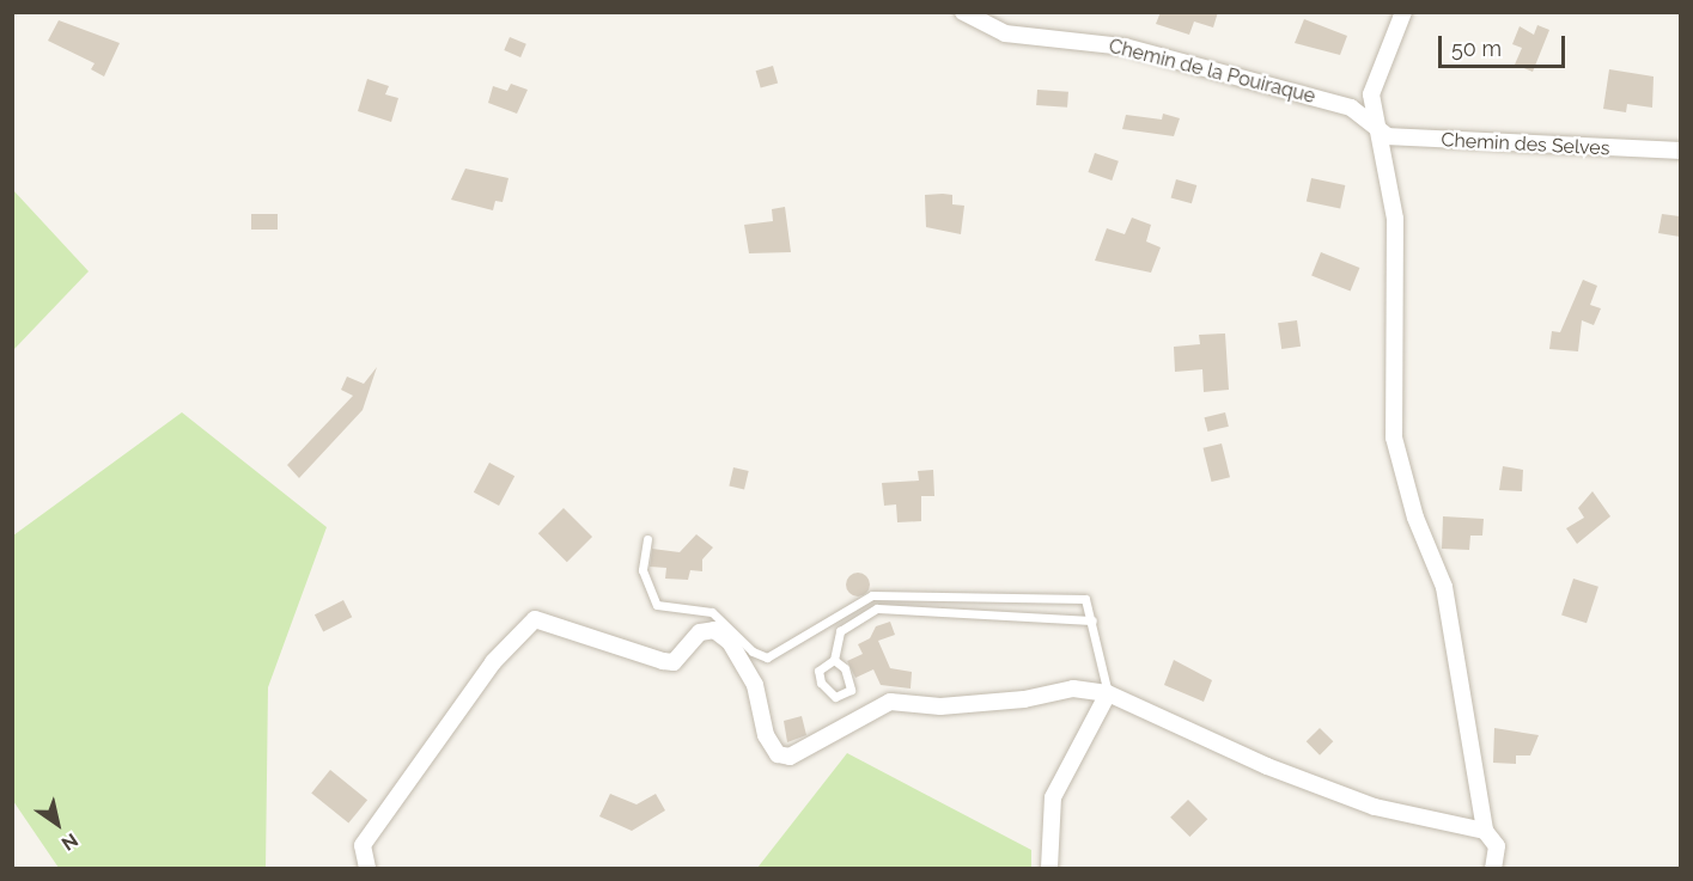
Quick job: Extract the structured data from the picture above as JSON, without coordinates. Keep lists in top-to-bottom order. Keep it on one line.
{"streets":{"street":["Chemin de la Pouiraque","Chemin des Selves"]},"crossings":[["Chemin de la Pouiraque","Chemin des Selves"]],"scale_bar":"50 m","north":"bottom right"}
